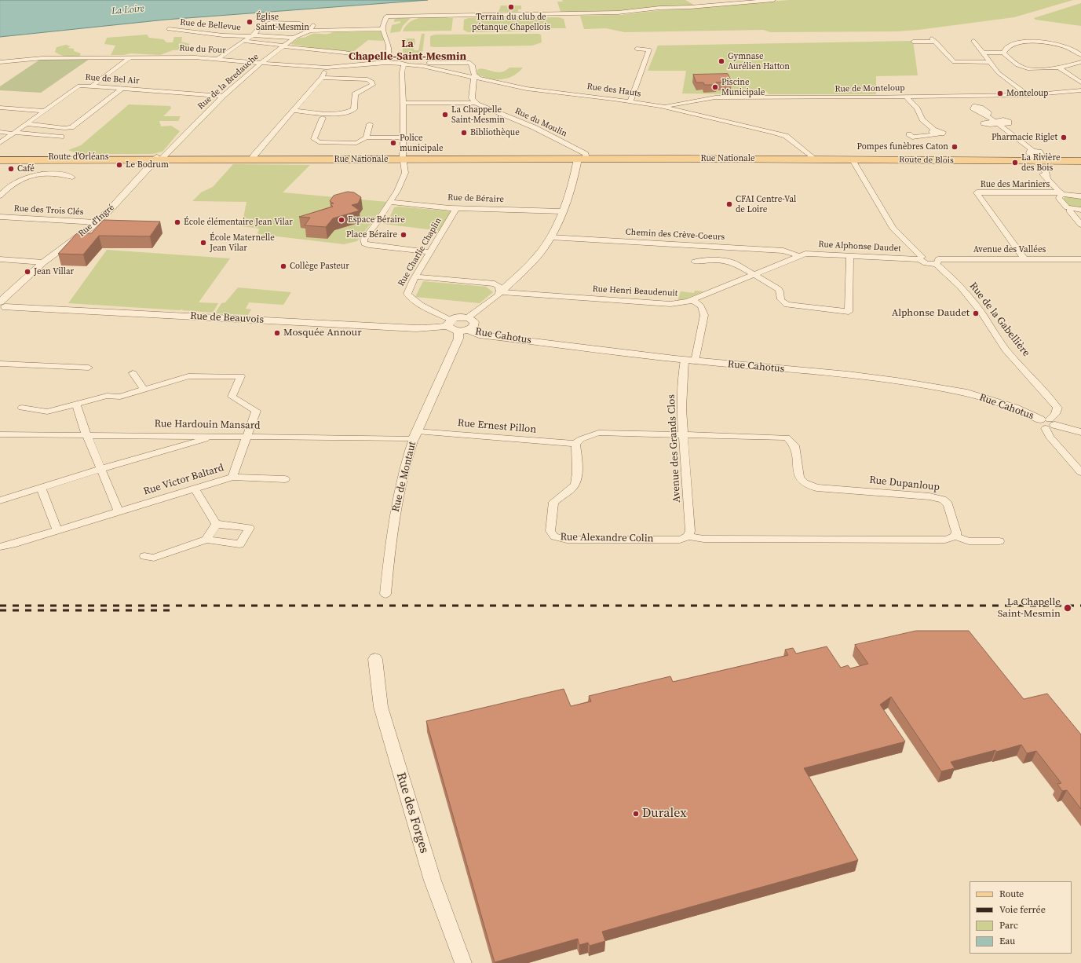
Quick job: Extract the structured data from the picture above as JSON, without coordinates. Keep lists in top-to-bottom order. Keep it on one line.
{"streets":{"main road":["Route d'Orléans","Rue Nationale","Route de Blois"],"street":["Rue de Bellevue","Rue du Four","Rue de Bel Air","Rue de la Bredauche","Rue de Monteloup","Rue des Hauts","Rue du Moulin","Rue des Mariniers","Rue de Béraire","Rue des Trois Clés","Rue d'Ingré","Chemin des Crève-Coeurs","Rue Alphonse Daudet","Avenue des Vallées","Rue Charlie Chaplin","Rue Henri Beaudenuit","Rue de Beauvois","Rue de la Gabellière","Rue Cahotus","Rue Hardouin Mansard","Rue Ernest Pillon","Avenue des Grands Clos","Rue de Montaut","Rue Victor Baltard","Rue Dupanloup","Rue Alexandre Colin","Rue des Forges"]},"crossings":[["Rue de Bellevue","Rue de la Bredauche"],["Rue du Four","Rue de la Bredauche"],["Rue de Bel Air","Rue de la Bredauche"],["Rue de la Bredauche","Route d'Orléans"],["Rue de la Bredauche","Rue Nationale"],["Rue de la Bredauche","Rue d'Ingré"],["Rue de Monteloup","Rue des Hauts"],["Rue des Hauts","Rue Nationale"],["Rue du Moulin","Rue Nationale"],["Route d'Orléans","Rue Nationale"],["Route d'Orléans","Rue d'Ingré"],["Rue Nationale","Route de Blois"],["Rue Nationale","Rue d'Ingré"],["Rue Nationale","Rue de la Gabellière"],["Rue des Mariniers","Avenue des Vallées"],["Rue de Béraire","Rue Charlie Chaplin"],["Rue des Trois Clés","Rue d'Ingré"],["Rue d'Ingré","Rue de Beauvois"],["Chemin des Crève-Coeurs","Rue Alphonse Daudet"],["Chemin des Crève-Coeurs","Rue Henri Beaudenuit"],["Rue Alphonse Daudet","Avenue des Vallées"],["Rue Alphonse Daudet","Rue Henri Beaudenuit"],["Rue Alphonse Daudet","Rue de la Gabellière"],["Avenue des Vallées","Rue de la Gabellière"],["Rue Charlie Chaplin","Rue de Beauvois"],["Rue Charlie Chaplin","Rue Cahotus"],["Rue Henri Beaudenuit","Avenue des Grands Clos"],["Rue de Beauvois","Rue Cahotus"],["Rue de Beauvois","Rue de Montaut"],["Rue de la Gabellière","Rue Cahotus"],["Rue Cahotus","Avenue des Grands Clos"],["Rue Cahotus","Rue de Montaut"],["Rue Hardouin Mansard","Rue Ernest Pillon"],["Rue Hardouin Mansard","Rue de Montaut"],["Rue Hardouin Mansard","Rue Victor Baltard"],["Rue Ernest Pillon","Rue de Montaut"],["Rue Ernest Pillon","Rue Dupanloup"],["Rue Ernest Pillon","Rue Alexandre Colin"],["Avenue des Grands Clos","Rue Dupanloup"],["Avenue des Grands Clos","Rue Alexandre Colin"],["Rue Dupanloup","Rue Alexandre Colin"]],"districts":["La Chapelle-Saint-Mesmin"],"water":["La Loire"],"places":["Terrain du club de pétanque Chapellois","Église Saint-Mesmin","Gymnase Aurélien Hatton","Piscine Municipale","Monteloup","La Chappelle Saint-Mesmin","Bibliothèque","Pharmacie Riglet","Police municipale","Pompes funèbres Caton","La Rivière des Bois","Le Bodrum","Café","CFAI Centre-Val de Loire","Espace Béraire","École élémentaire Jean Vilar","Place Béraire","École Maternelle Jean Vilar","Collège Pasteur","Jean Villar","Alphonse Daudet","Mosquée Annour","La Chapelle Saint-Mesmin","Duralex"],"legend":["Route","Voie ferrée","Parc","Eau"]}
